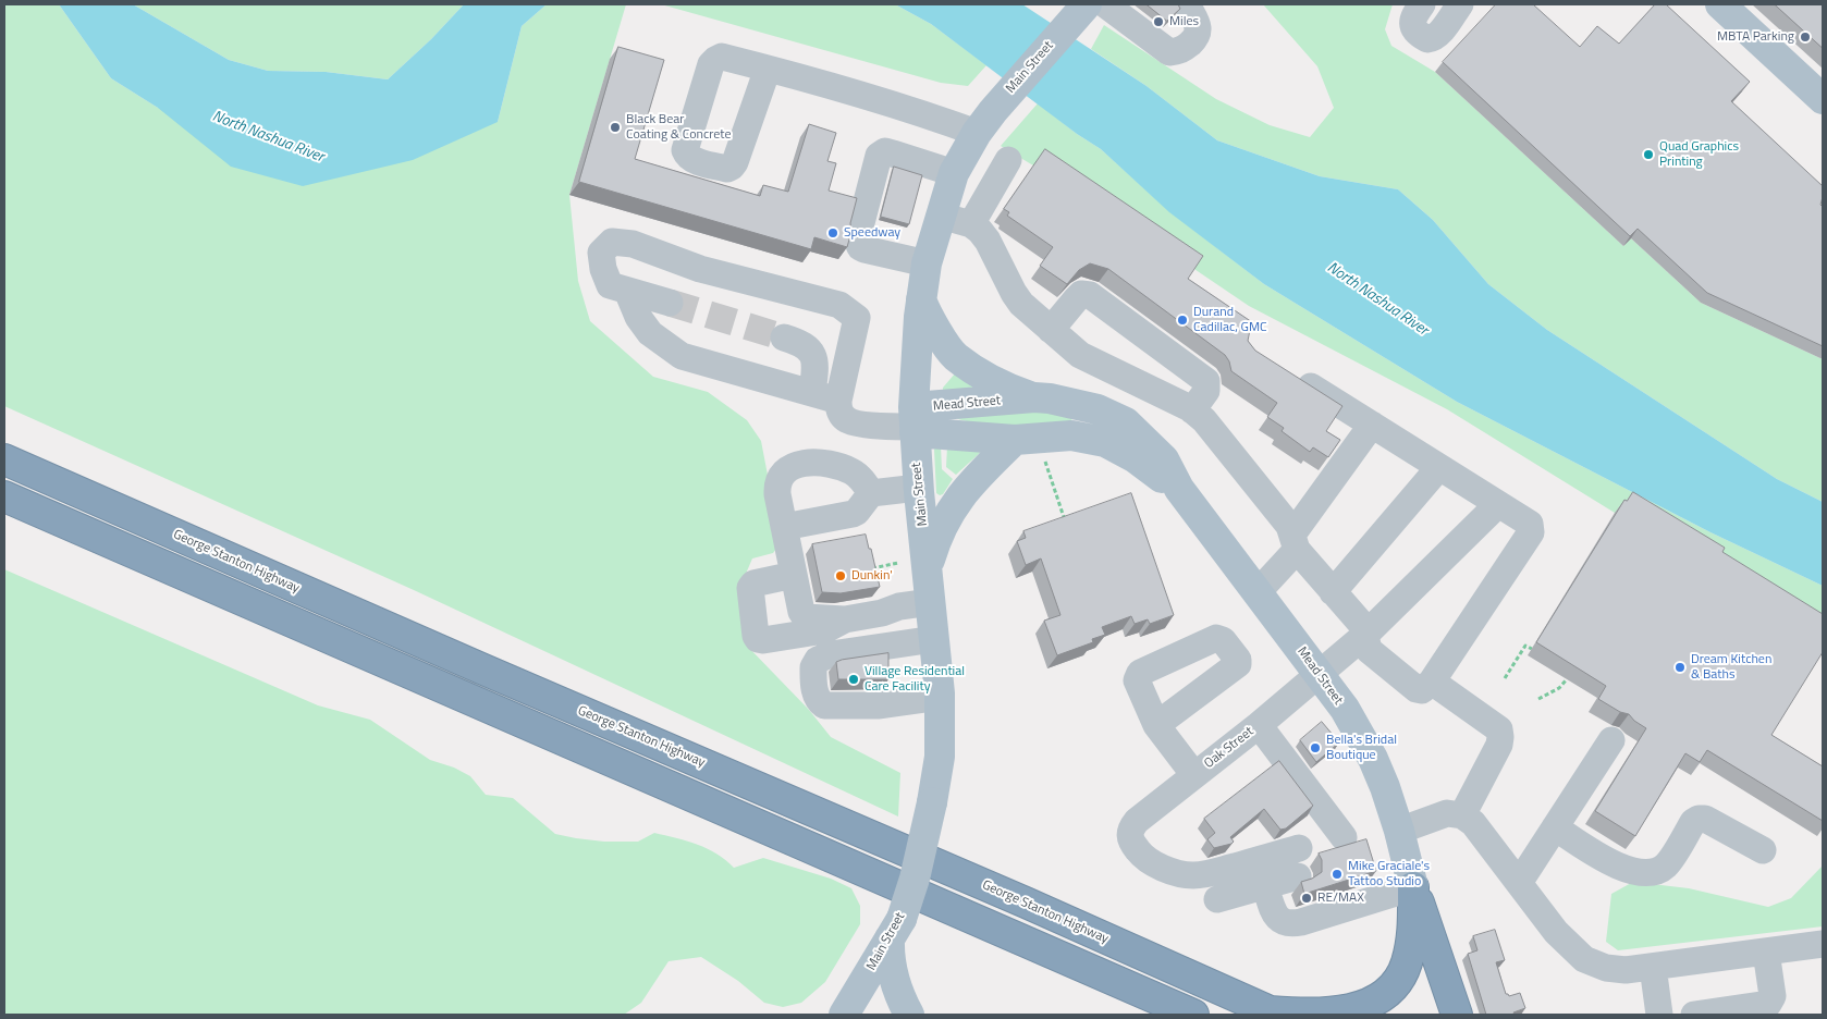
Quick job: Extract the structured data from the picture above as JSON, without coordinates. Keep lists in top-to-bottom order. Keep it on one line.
{"streets":{"highway":["George Stanton Highway"],"main road":["Main Street","Mead Street"],"street":["Oak Street"]},"crossings":[["Main Street","Mead Street"],["Mead Street","Oak Street"]],"water":["North Nashua River"],"places":["Miles","MBTA Parking","Black Bear Coating & Concrete","Quad Graphics Printing","Speedway","Durand Cadillac, GMC","Dunkin'","Dream Kitchen & Baths","Village Residential Care Facility","Bella's Bridal Boutique","Mike Graciale's Tattoo Studio","RE/MAX"]}
